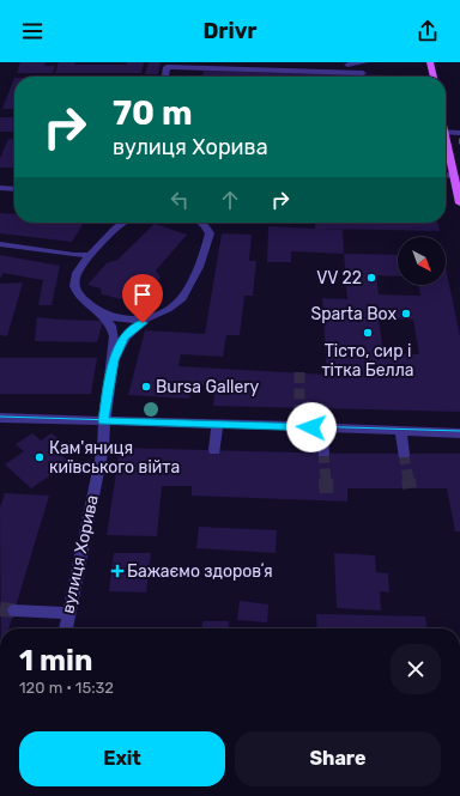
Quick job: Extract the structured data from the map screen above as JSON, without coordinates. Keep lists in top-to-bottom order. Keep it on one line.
{"streets":{"street":["вулиця Хорива"]},"places":{"other":["VV 22","Sparta Box","Тісто, сир і тітка Белла","Bursa Gallery","Кам'яниця київського війта"],"health":["Бажаємо здоровʼя"]},"north":"bottom right","page":{"header":"Drivr","turn":["70 m","вулиця Хорива"],"heading":["1 min","120 m · 15:32"],"buttons":["Exit","Share"]}}
